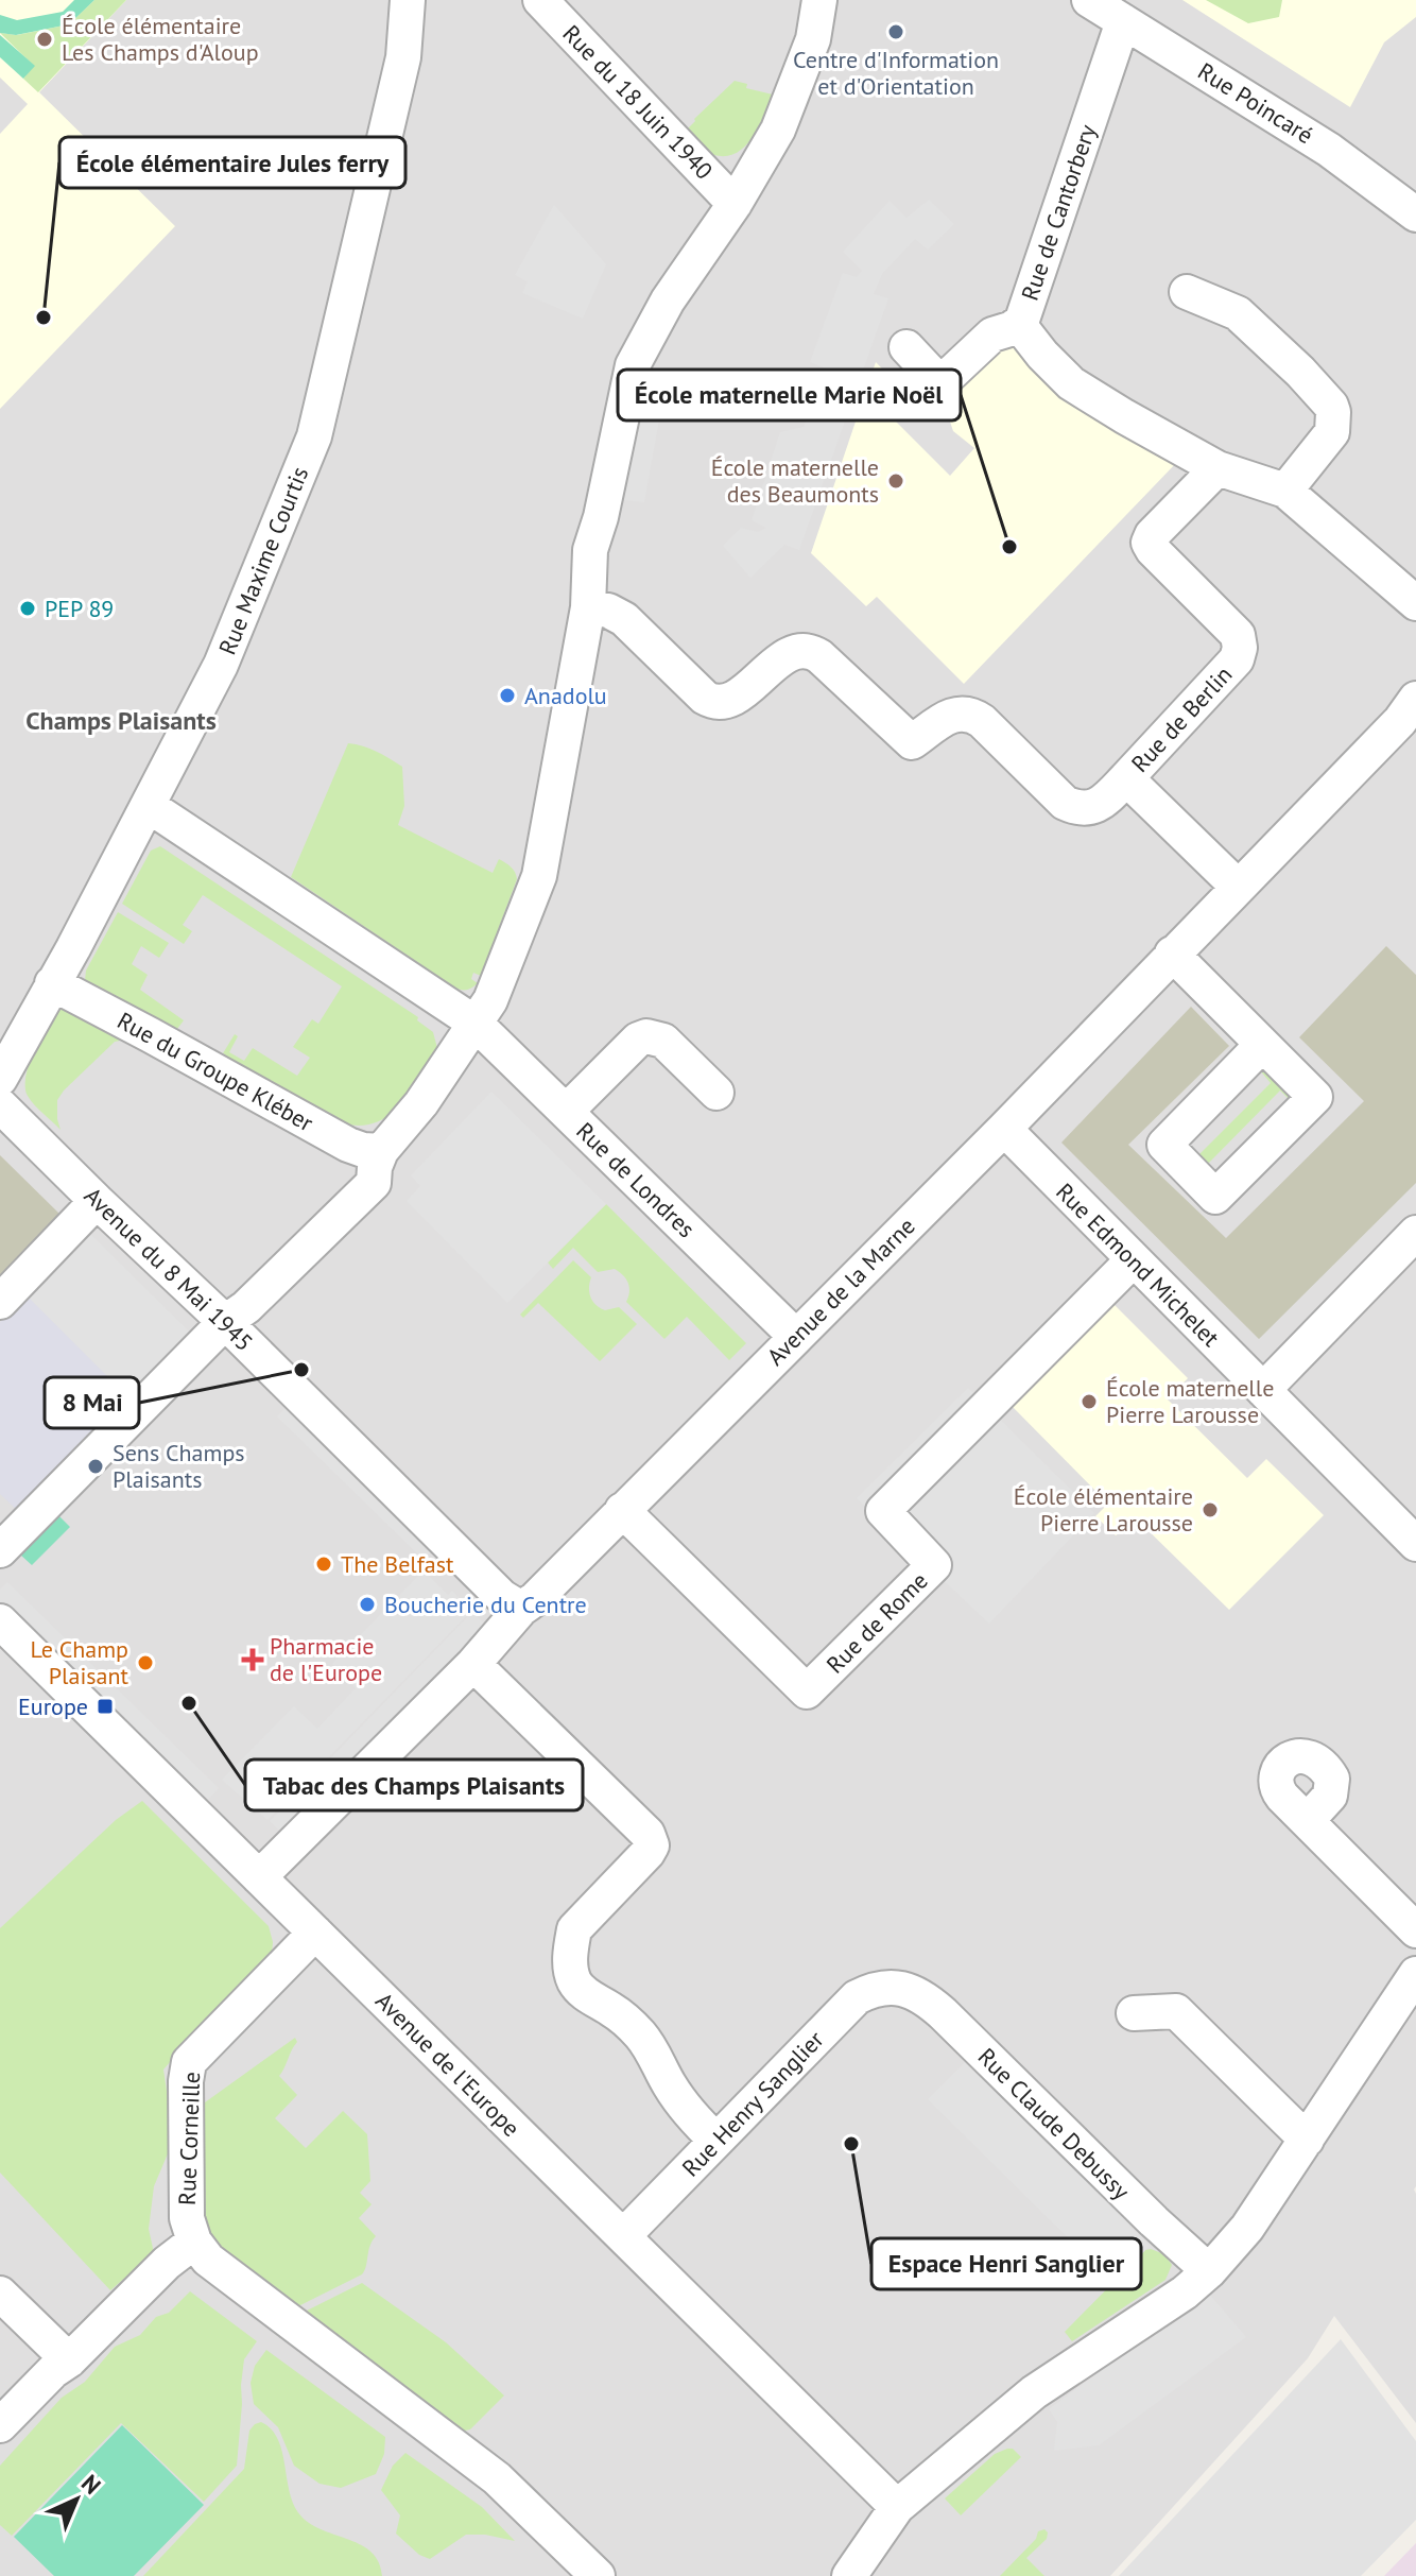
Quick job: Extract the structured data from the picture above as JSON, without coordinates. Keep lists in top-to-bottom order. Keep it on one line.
{"streets":{"street":["Rue du 18 Juin 1940","Rue Poincaré","Rue de Cantorbery","Rue Maxime Courtis","Rue de Berlin","Rue du Groupe Kléber","Rue de Londres","Rue Edmond Michelet","Avenue du 8 Mai 1945","Avenue de la Marne","Rue de Rome","Avenue de l'Europe","Rue Henry Sanglier","Rue Claude Debussy","Rue Corneille"]},"crossings":[["Rue Poincaré","Rue de Cantorbery"],["Rue de Cantorbery","Rue de Berlin"],["Rue Maxime Courtis","Rue du Groupe Kléber"],["Rue Maxime Courtis","Rue de Londres"],["Rue de Berlin","Avenue de la Marne"],["Rue de Londres","Avenue de la Marne"],["Rue Edmond Michelet","Avenue de la Marne"],["Rue Edmond Michelet","Rue de Rome"],["Avenue du 8 Mai 1945","Avenue de la Marne"],["Avenue de la Marne","Rue de Rome"],["Avenue de la Marne","Avenue de l'Europe"],["Avenue de l'Europe","Rue Henry Sanglier"],["Avenue de l'Europe","Rue Corneille"],["Rue Henry Sanglier","Rue Claude Debussy"]],"districts":["Champs Plaisants"],"places":{"other":["Centre d'Information et d'Orientation","École élémentaire Les Champs d'Aloup","École élémentaire Jules ferry","École maternelle des Beaumonts","École maternelle Marie Noël","PEP 89","Anadolu","8 Mai","École maternelle Pierre Larousse","Sens Champs Plaisants","École élémentaire Pierre Larousse","The Belfast","Boucherie du Centre","Le Champ Plaisant","Tabac des Champs Plaisants","Espace Henri Sanglier"],"health":["Pharmacie de l'Europe"],"transit":["Europe"]},"north":"top right"}
